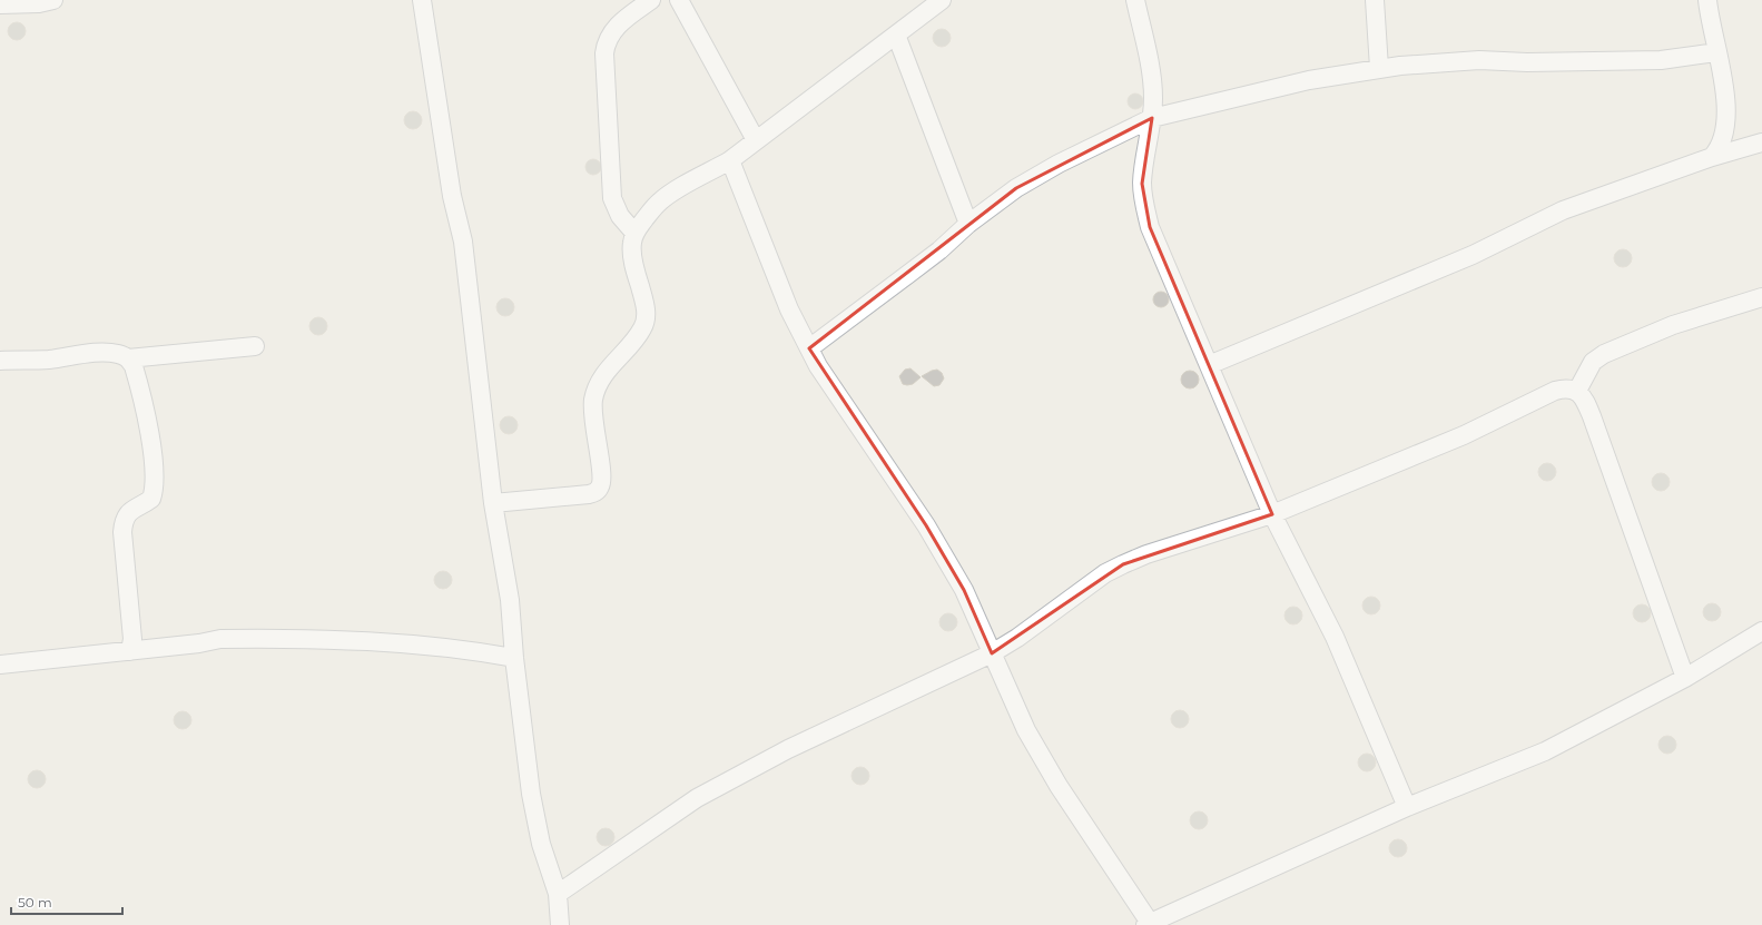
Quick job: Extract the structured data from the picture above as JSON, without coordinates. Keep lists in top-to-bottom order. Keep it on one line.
{"scale_bar":"50 m"}
